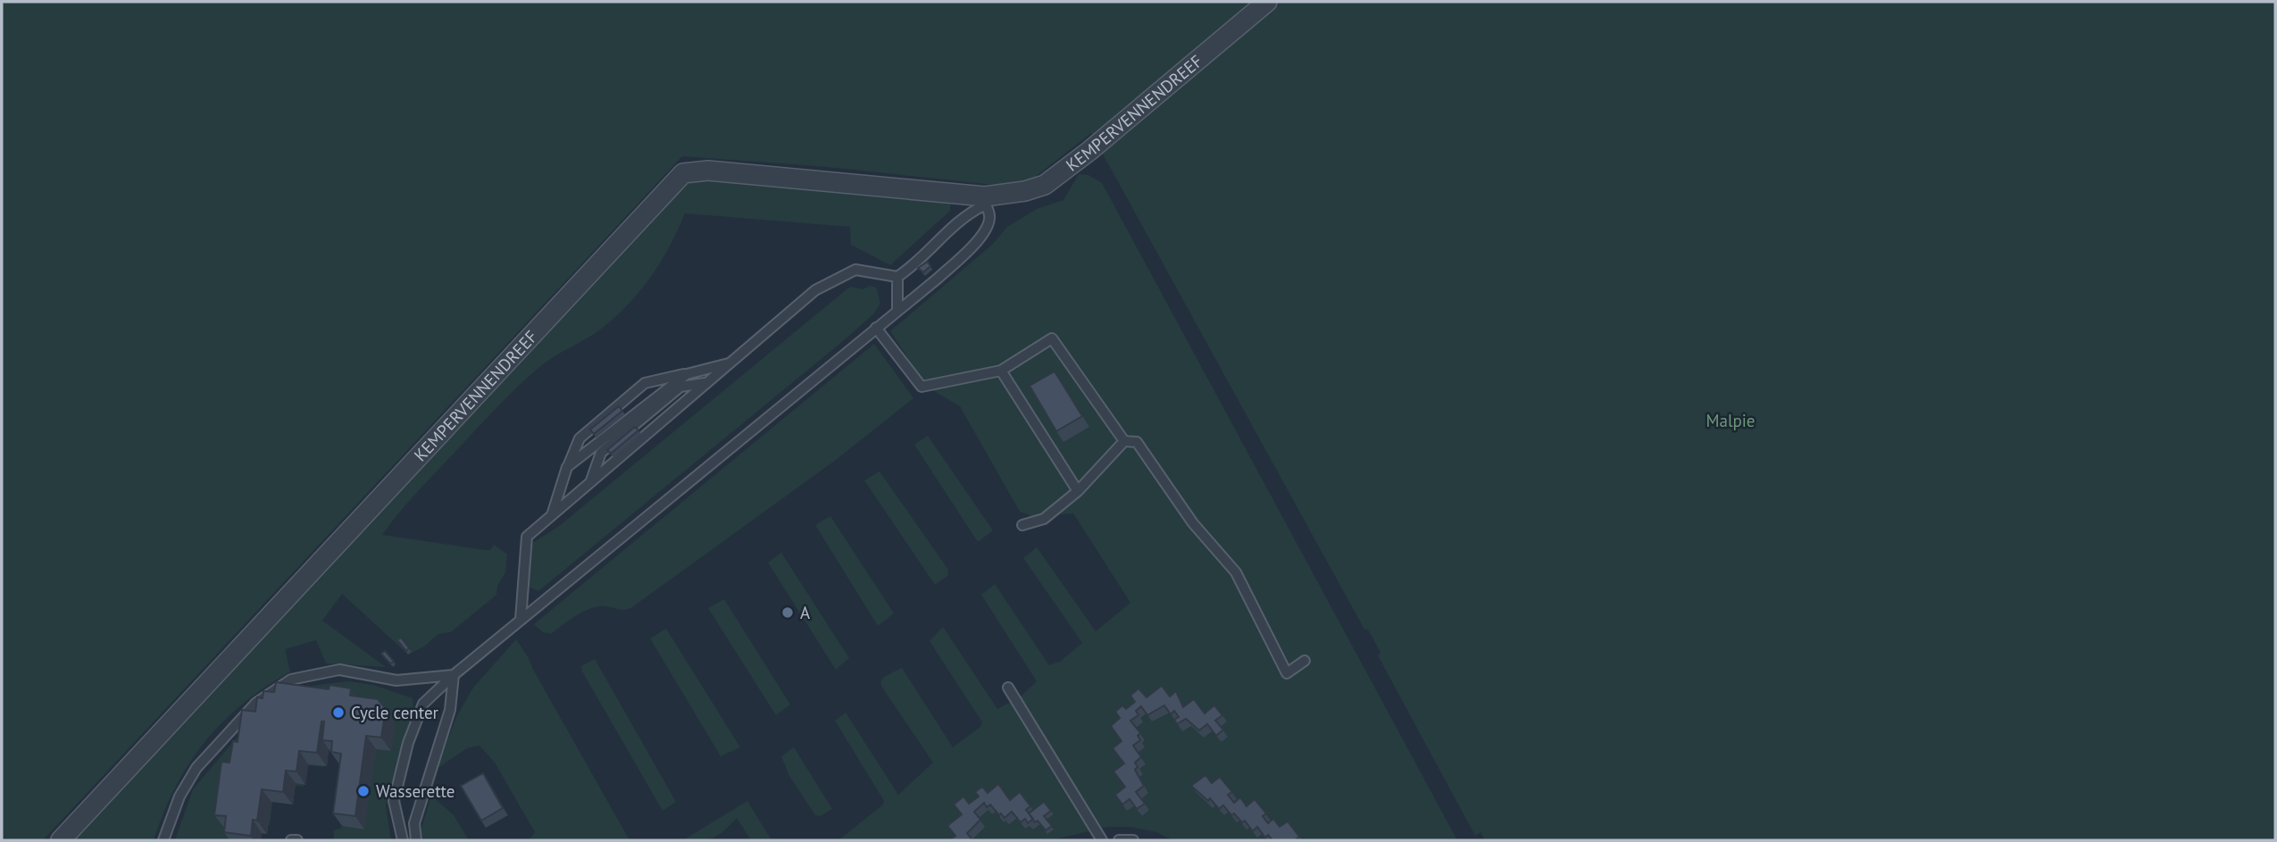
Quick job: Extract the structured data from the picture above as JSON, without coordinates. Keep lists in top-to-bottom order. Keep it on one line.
{"streets":{"street":["KEMPERVENNENDREEF"]},"parks":["Malpie"],"places":["A","Cycle center","Wasserette"]}
